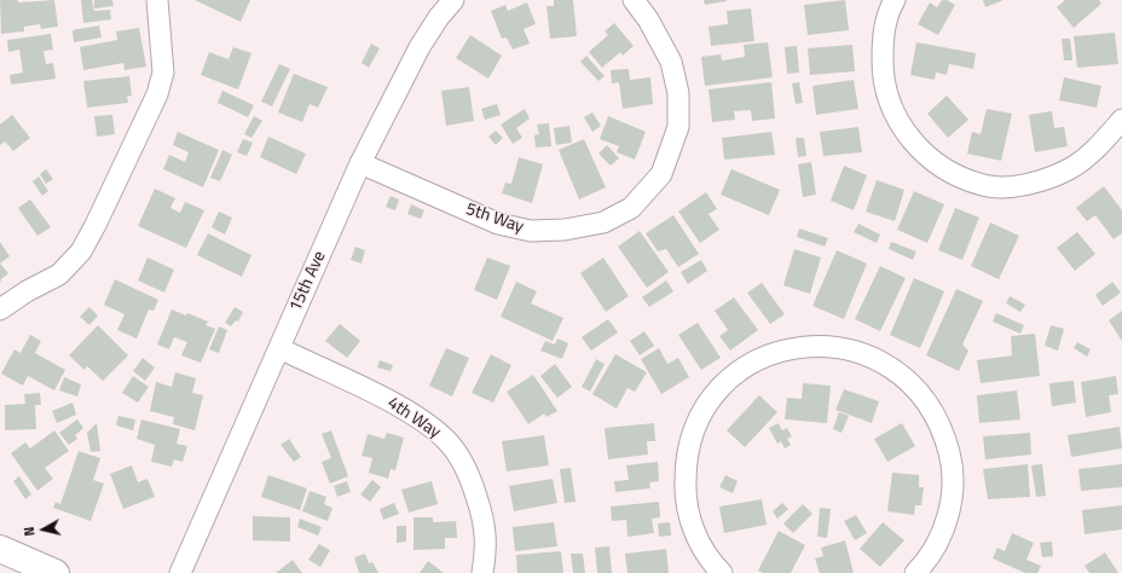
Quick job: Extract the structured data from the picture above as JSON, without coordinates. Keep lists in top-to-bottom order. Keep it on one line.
{"streets":{"street":["5th Way","15th Ave","4th Way"]},"crossings":[["5th Way","15th Ave"],["15th Ave","4th Way"]],"north":"left"}
